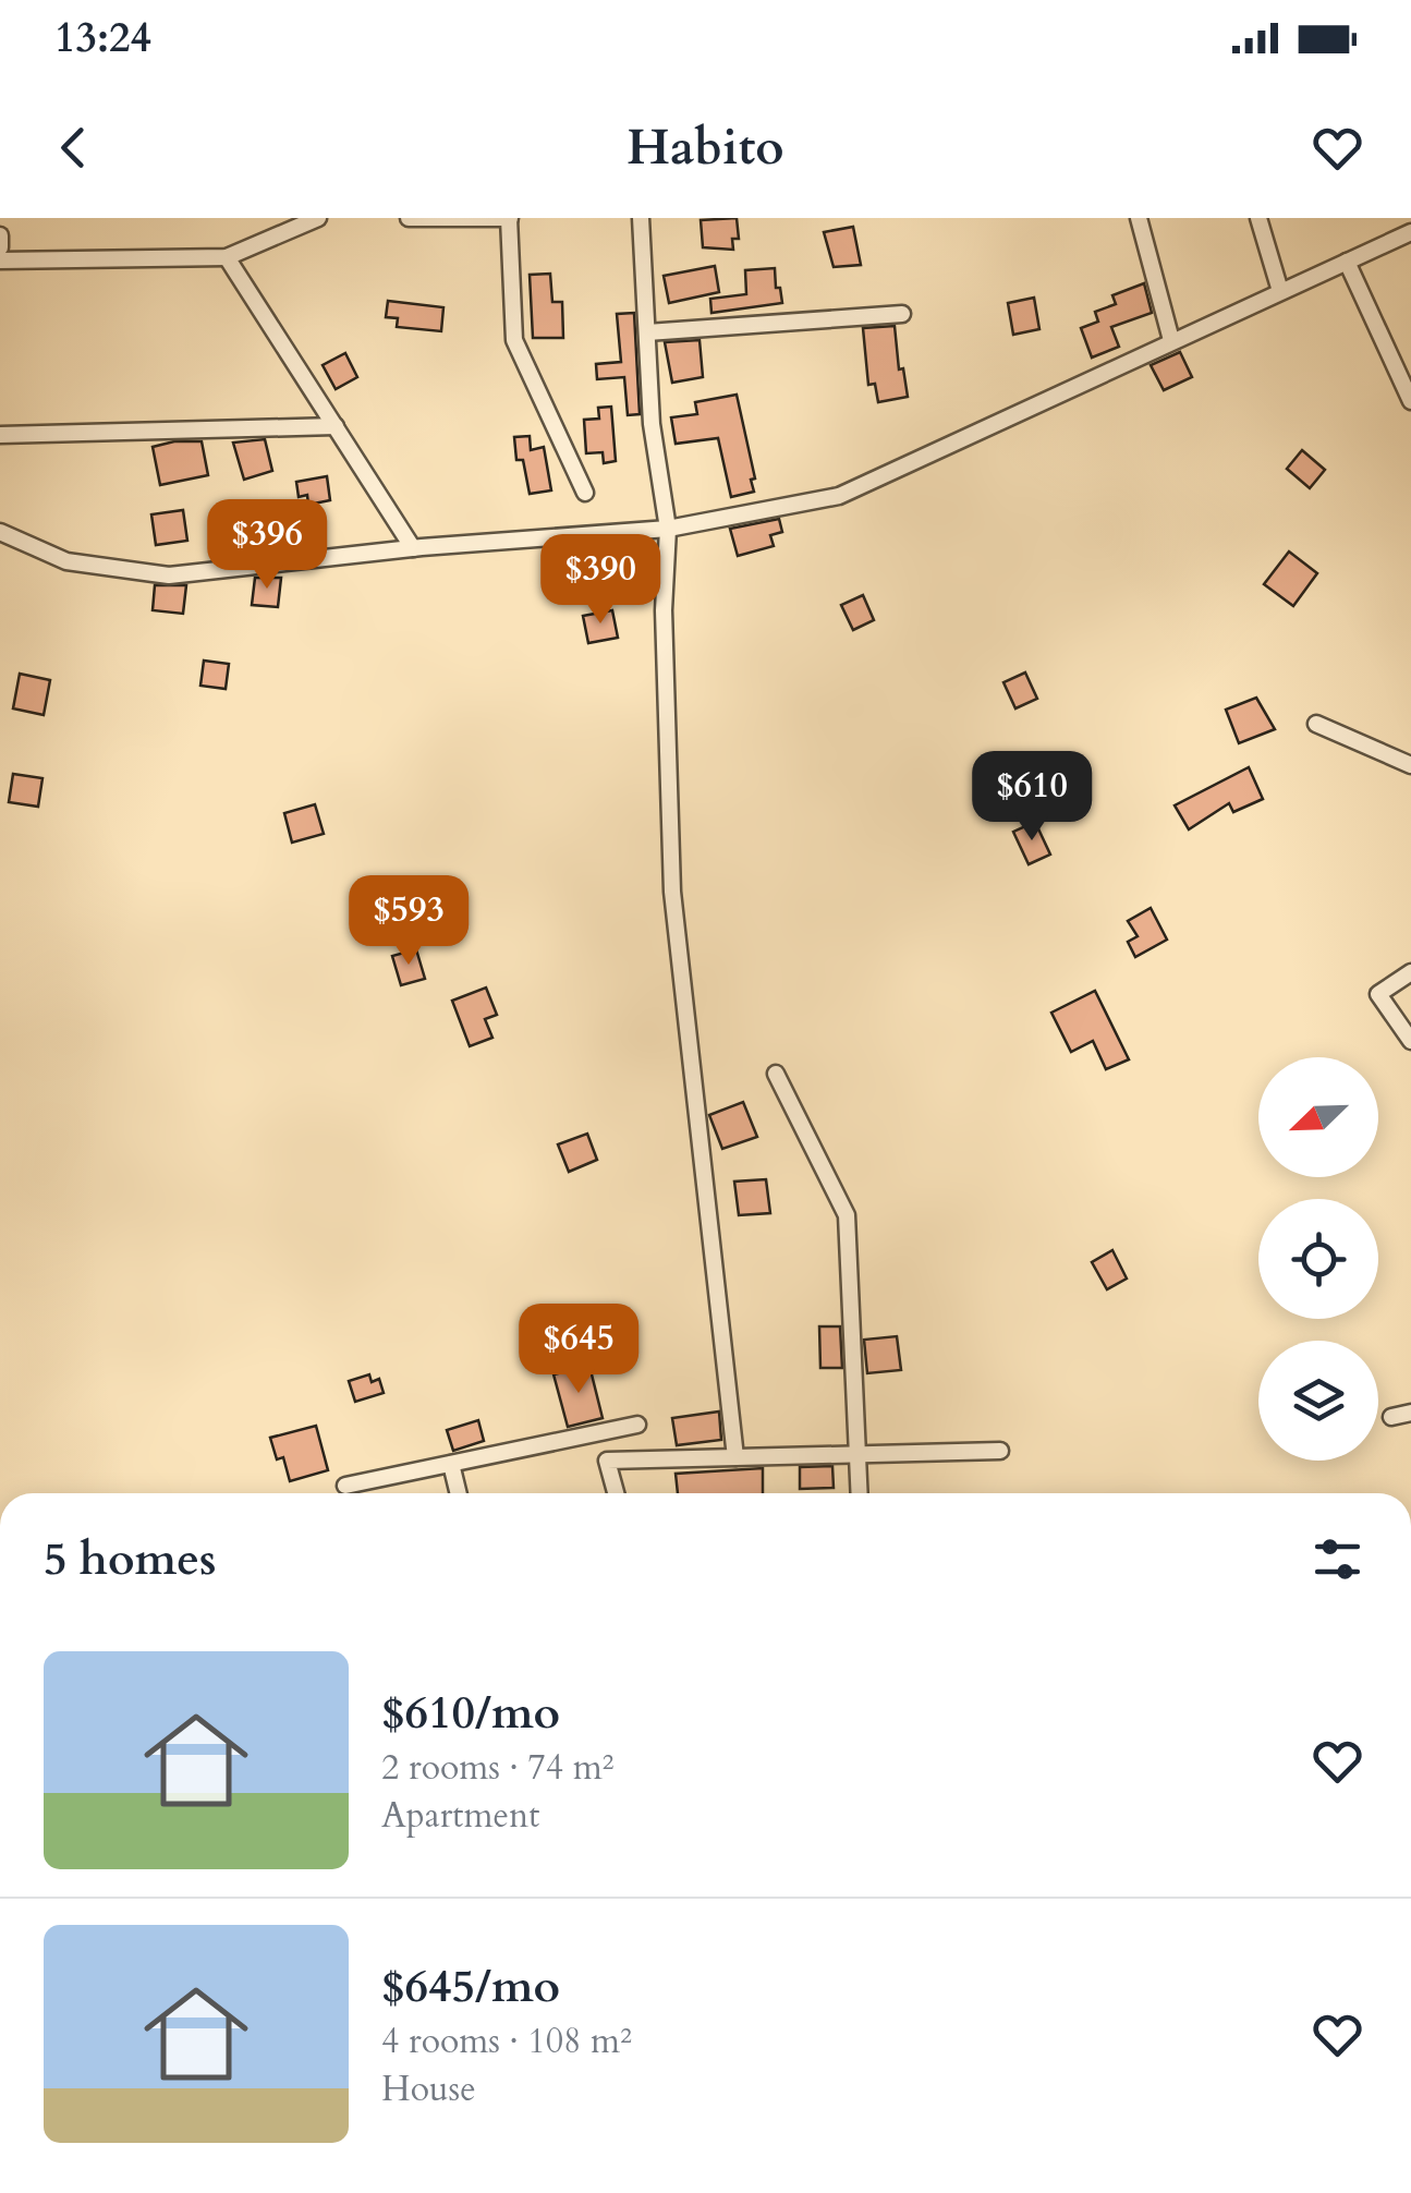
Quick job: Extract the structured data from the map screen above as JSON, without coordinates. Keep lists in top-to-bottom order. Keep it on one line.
{"north":"bottom left","page":{"status":"13:24","header":"Habito","price":["$396","$390","$610","$593","$645"],"heading":"5 homes","list":[{"name":"$610/mo","note":"2 rooms · 74 m² · Apartment"},{"name":"$645/mo","note":"4 rooms · 108 m² · House"}]}}
